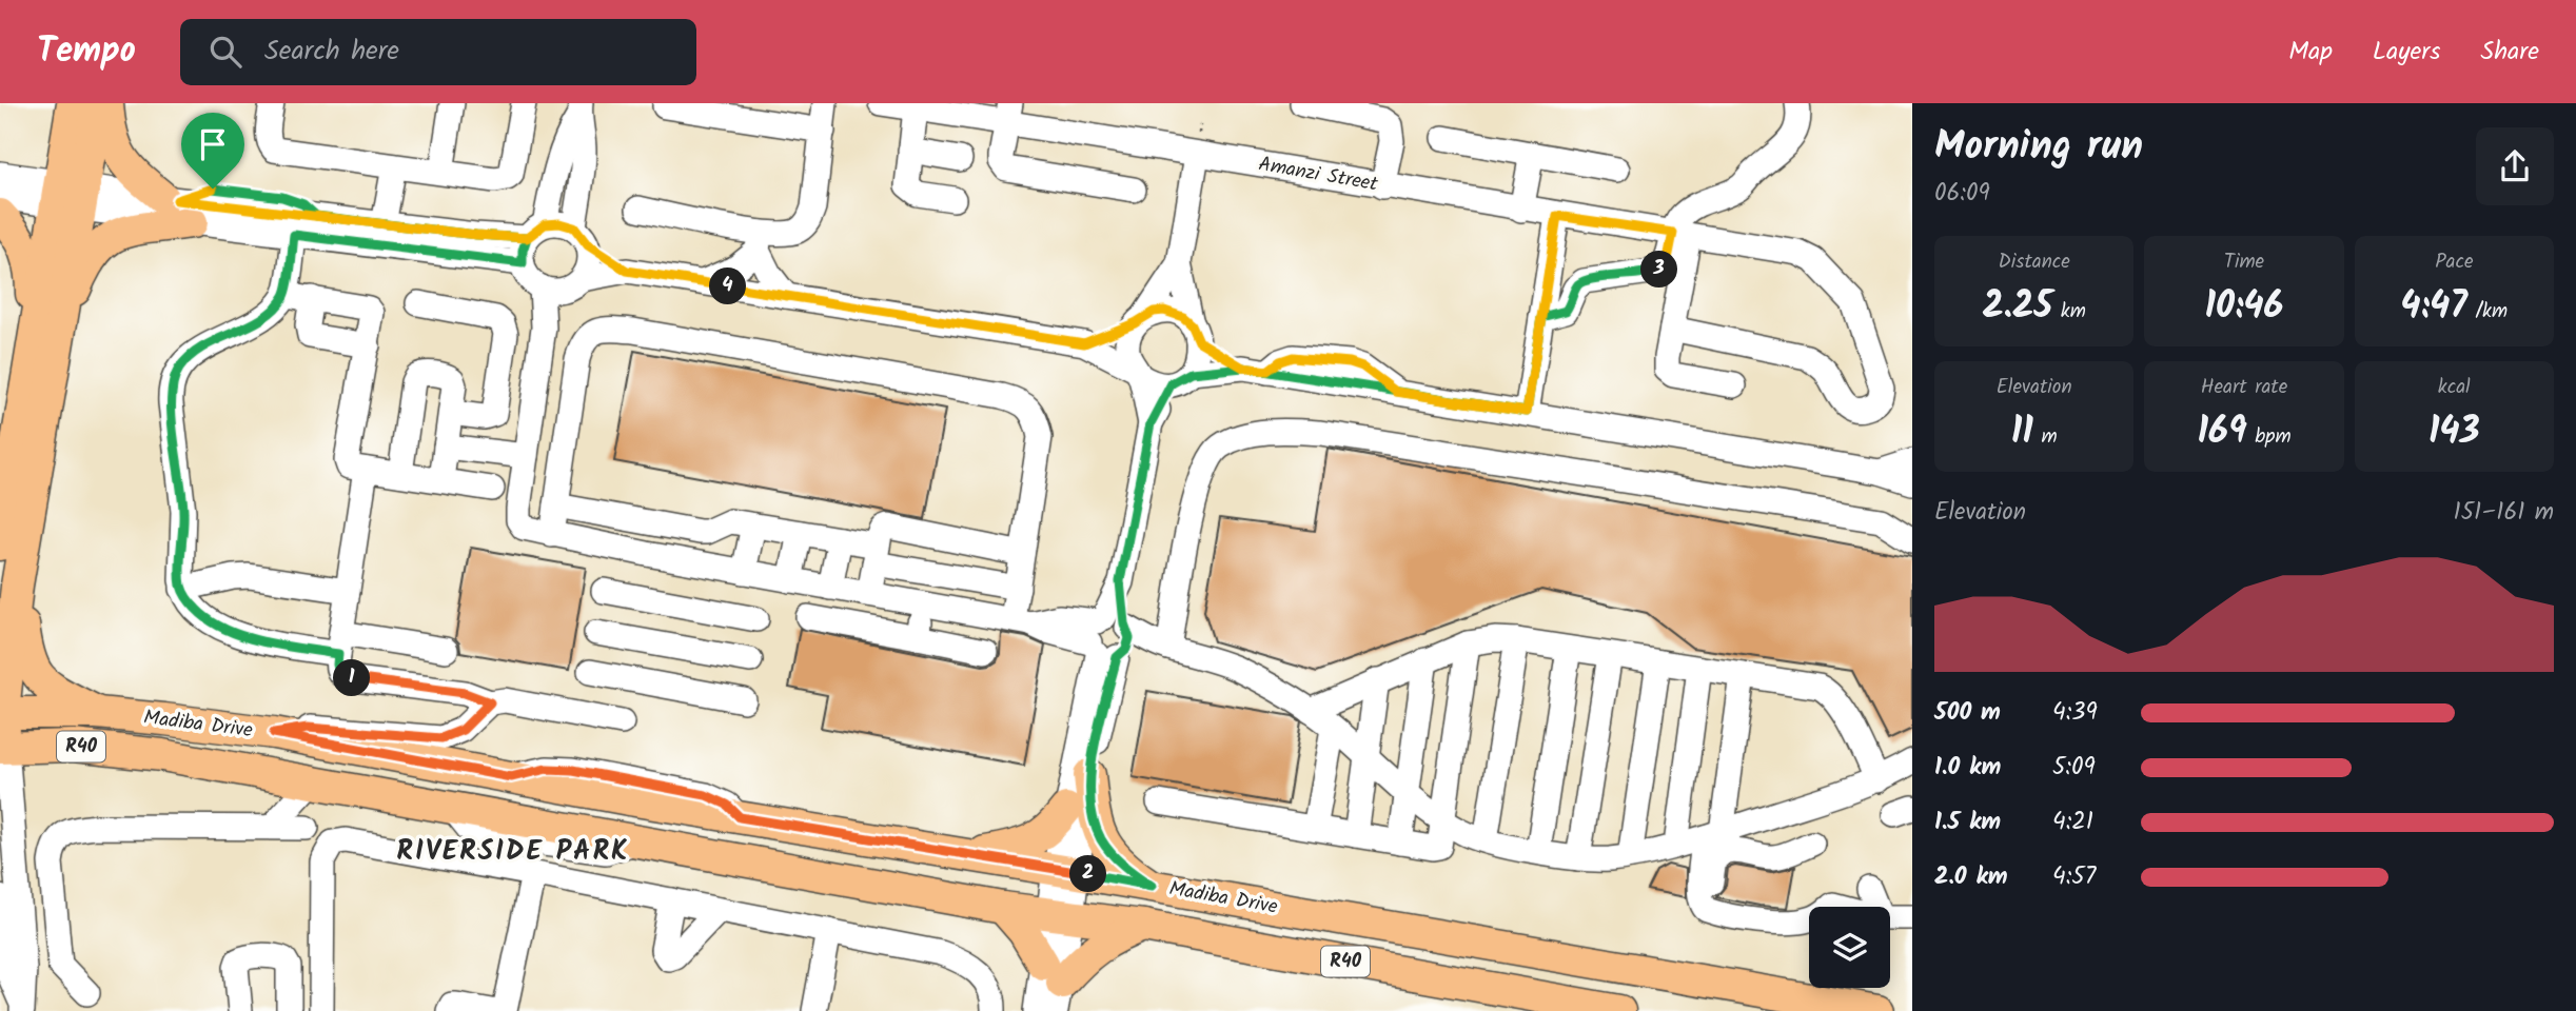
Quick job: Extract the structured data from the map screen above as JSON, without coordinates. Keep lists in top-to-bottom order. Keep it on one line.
{"streets":{"main road":["Madiba Drive","R40"],"street":["Amanzi Street"]},"districts":["RIVERSIDE PARK"],"page":{"header":"Tempo","search":"Search here","nav":["Map","Layers","Share"],"heading":["Morning run","06:09"],"stats":[["Distance","2.25 km"],["Time","10:46"],["Pace","4:47 /km"],["Elevation","11 m"],["Heart rate","169 bpm"],["kcal","143"]],"pins":["3","4","1","2"],"chart":["Elevation","151–161 m"],"list":[{"name":"500 m","note":"4:39"},{"name":"1.0 km","note":"5:09"},{"name":"1.5 km","note":"4:21"},{"name":"2.0 km","note":"4:57"}]}}
